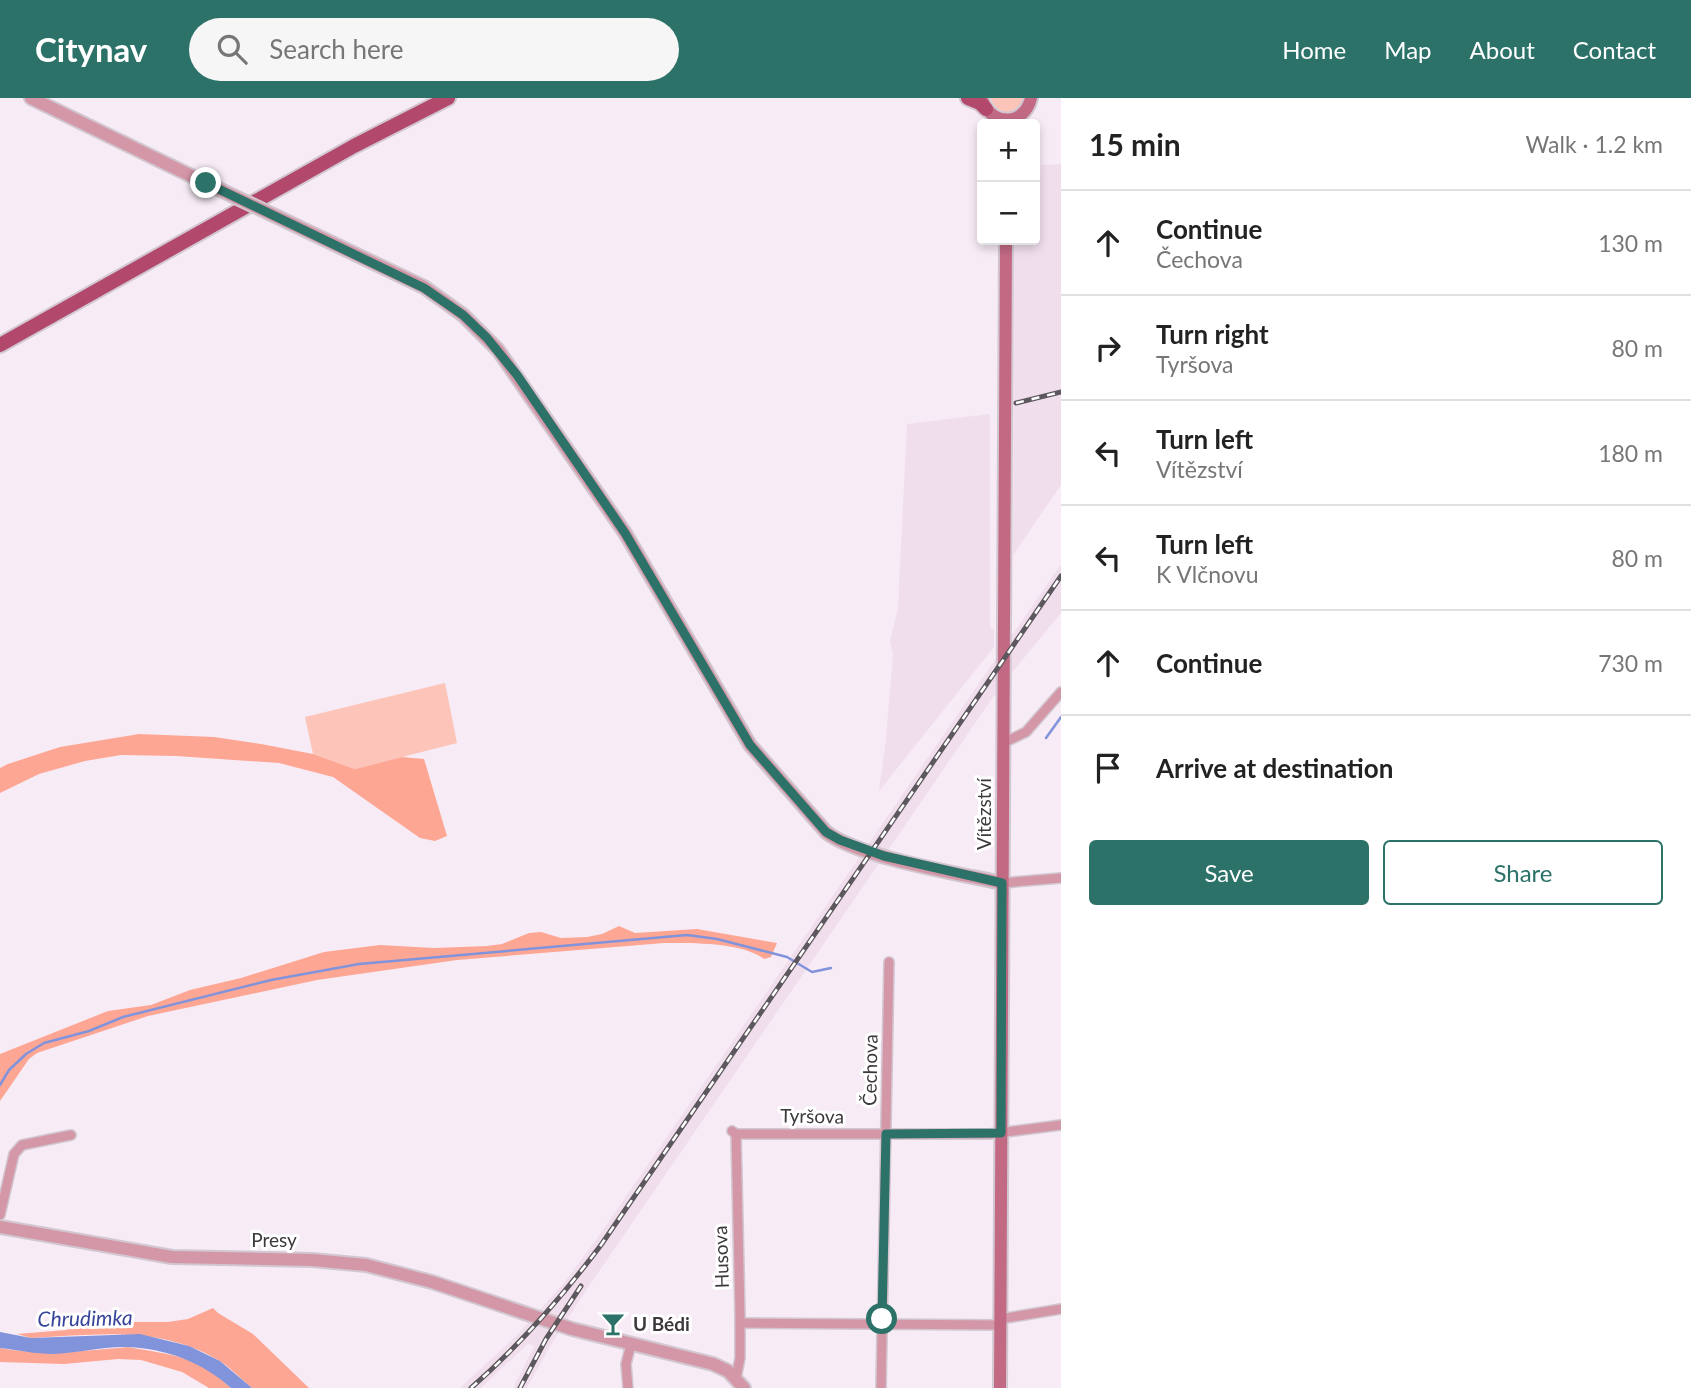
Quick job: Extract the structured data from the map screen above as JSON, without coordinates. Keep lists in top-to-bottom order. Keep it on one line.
{"streets":{"main road":["Vítězství"],"street":["Čechova","Tyršova","Presy","Husova"]},"crossings":[["Vítězství","Tyršova"],["Čechova","Tyršova"],["Tyršova","Husova"],["Presy","Husova"]],"water":["Chrudimka"],"places":{"bar":["U Bédi"]},"page":{"header":"Citynav","search":"Search here","nav":["Home","Map","About","Contact"],"heading":["15 min","Walk · 1.2 km"],"map_buttons":["+","−"],"list":[["Continue","Čechova","130 m"],["Turn right","Tyršova","80 m"],["Turn left","Vítězství","180 m"],["Turn left","K Vlčnovu","80 m"],["Continue","730 m"],"Arrive at destination"],"buttons":["Save","Share"]}}
